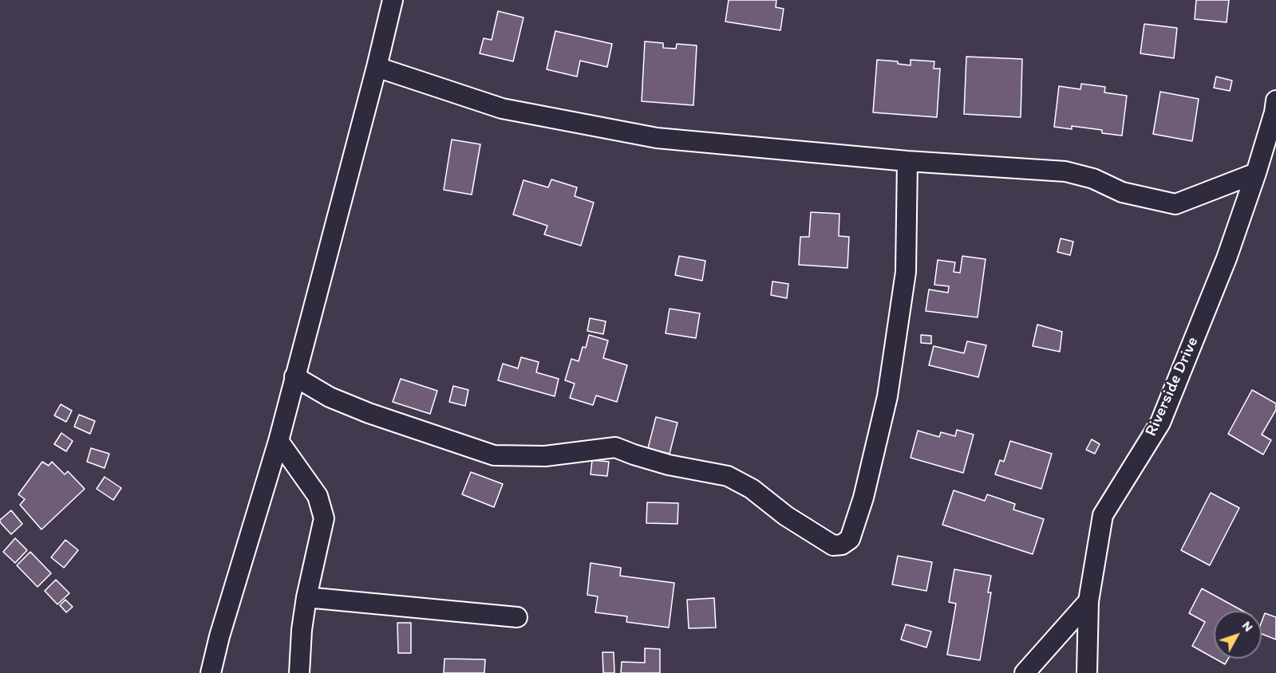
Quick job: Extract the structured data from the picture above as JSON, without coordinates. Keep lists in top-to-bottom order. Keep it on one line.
{"streets":{"street":["Riverside Drive"]},"north":"top right"}
